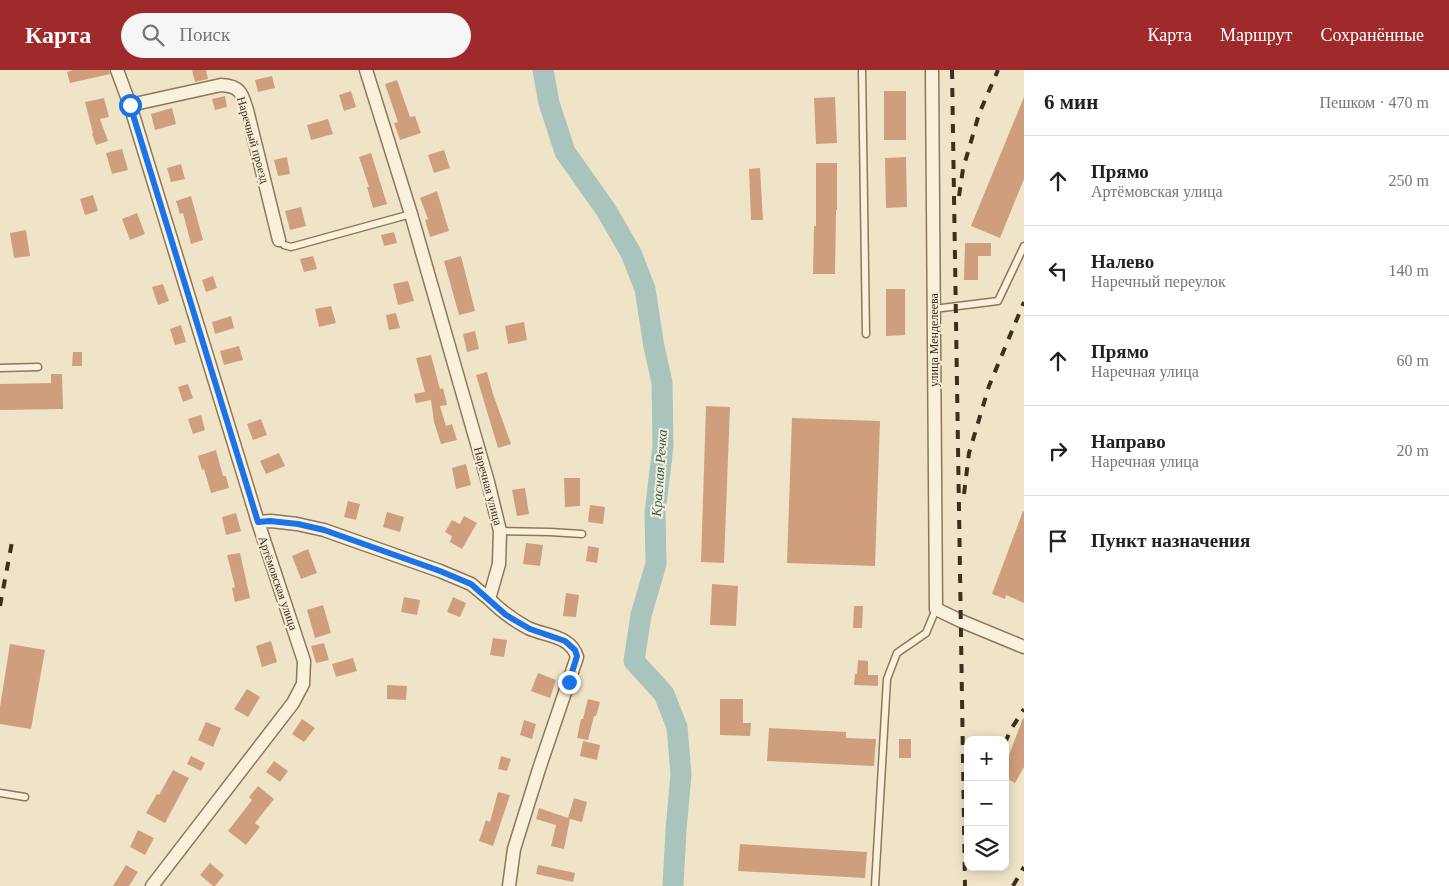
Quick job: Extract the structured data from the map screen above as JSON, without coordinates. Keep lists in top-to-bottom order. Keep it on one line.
{"streets":{"street":["Наречный проезд","улица Менделеева","Наречная улица","Артёмовская улица"]},"crossings":[["Наречный проезд","Артёмовская улица"]],"water":["Красная Речка"],"page":{"header":"Карта","search":"Поиск","nav":["Карта","Маршрут","Сохранённые"],"heading":["6 мин","Пешком · 470 m"],"list":[["Прямо","Артёмовская улица","250 m"],["Налево","Наречный переулок","140 m"],["Прямо","Наречная улица","60 m"],["Направо","Наречная улица","20 m"],"Пункт назначения"],"map_buttons":["+","−"]}}
